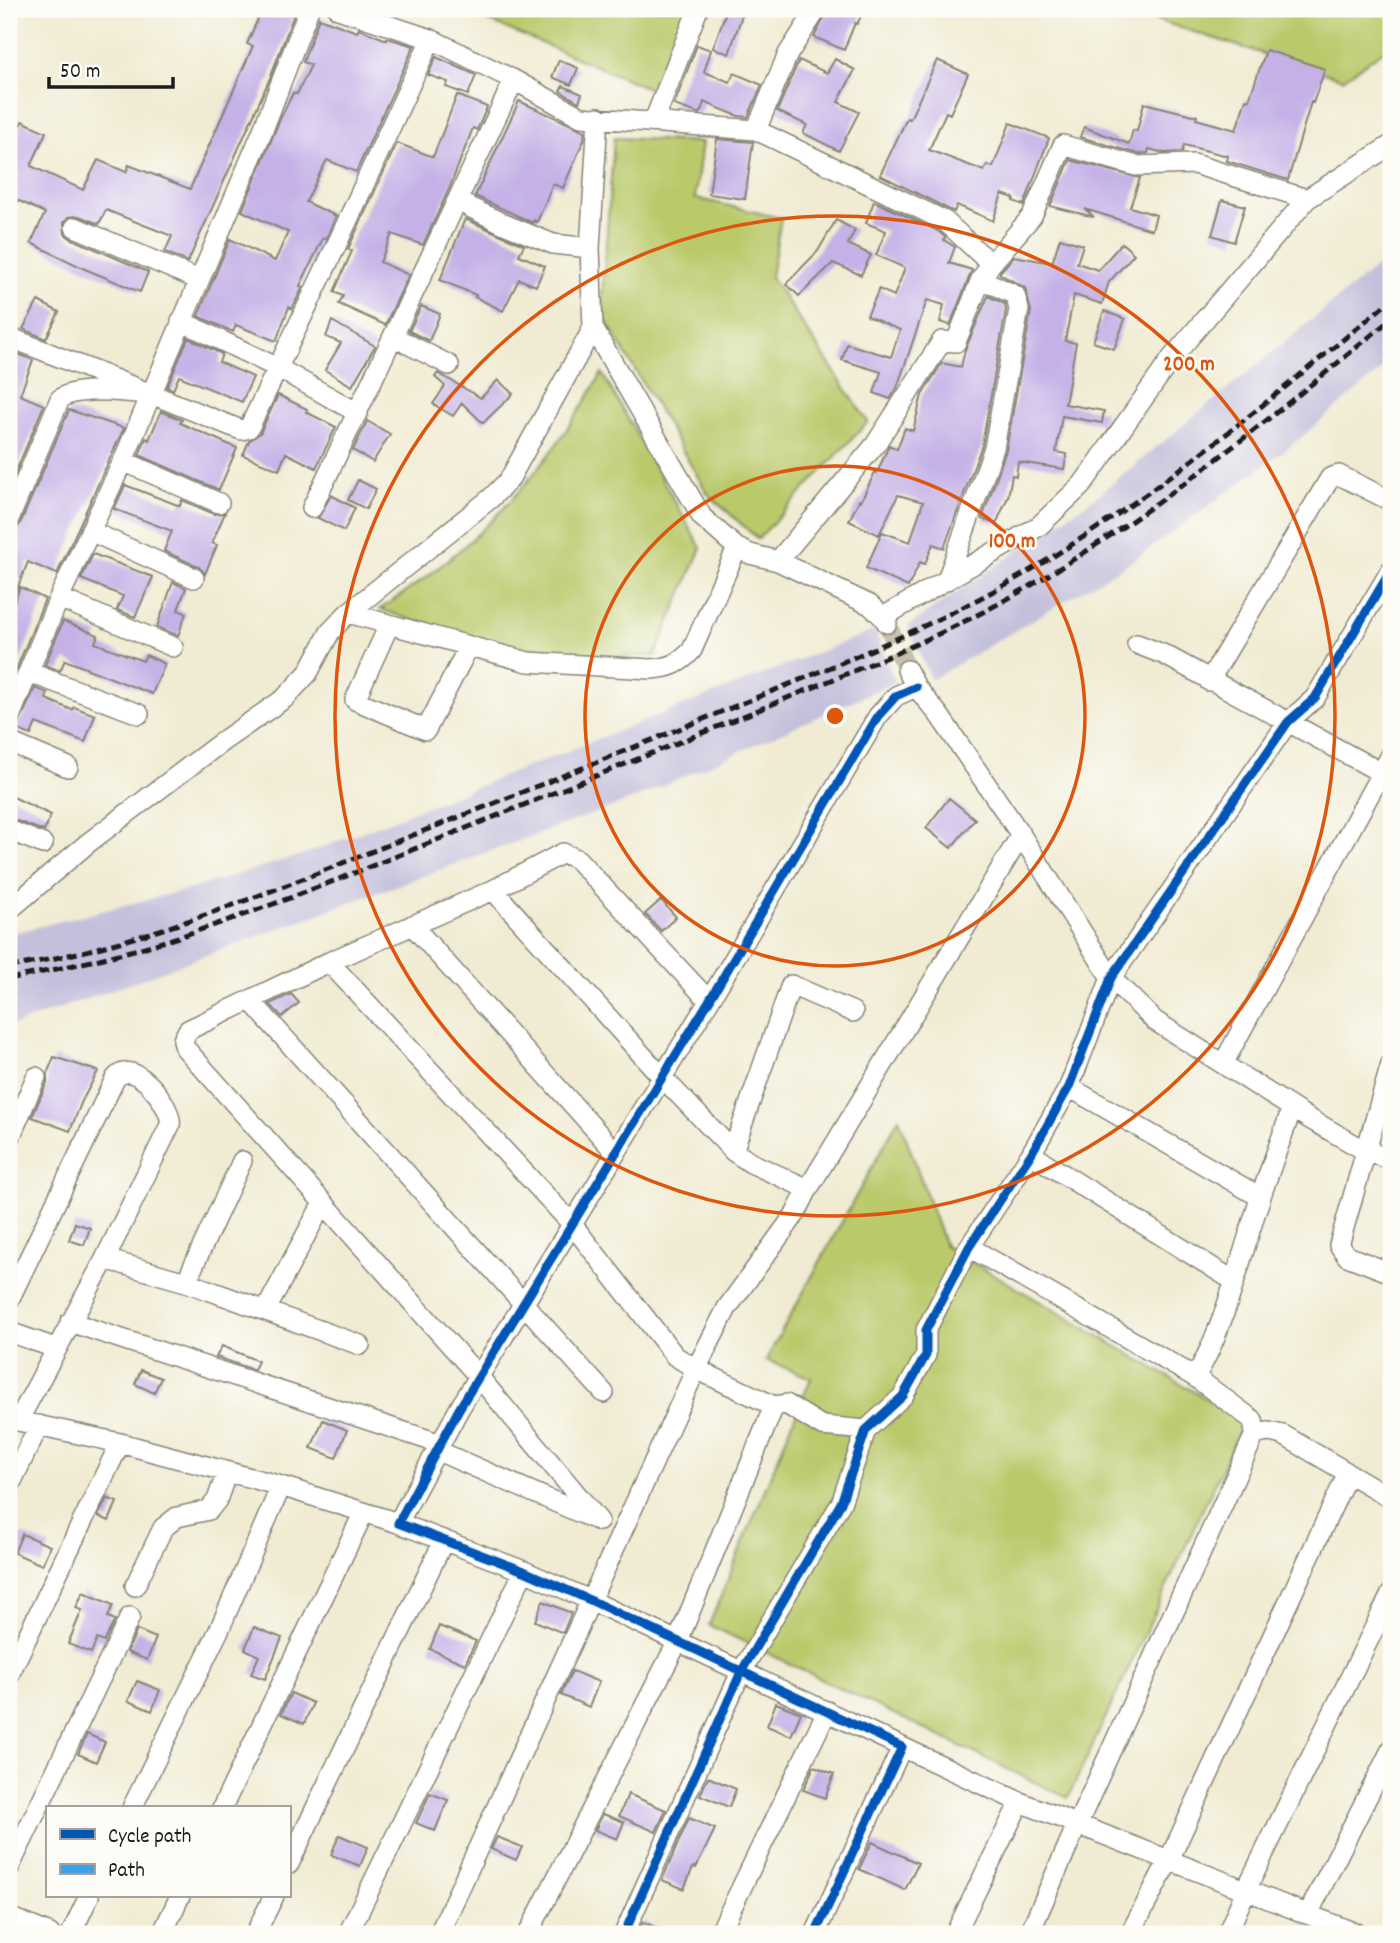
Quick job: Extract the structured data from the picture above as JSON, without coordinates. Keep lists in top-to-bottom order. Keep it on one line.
{"legend":["Cycle path","Path"],"scale_bar":"50 m","rings":["200 m","100 m"]}
